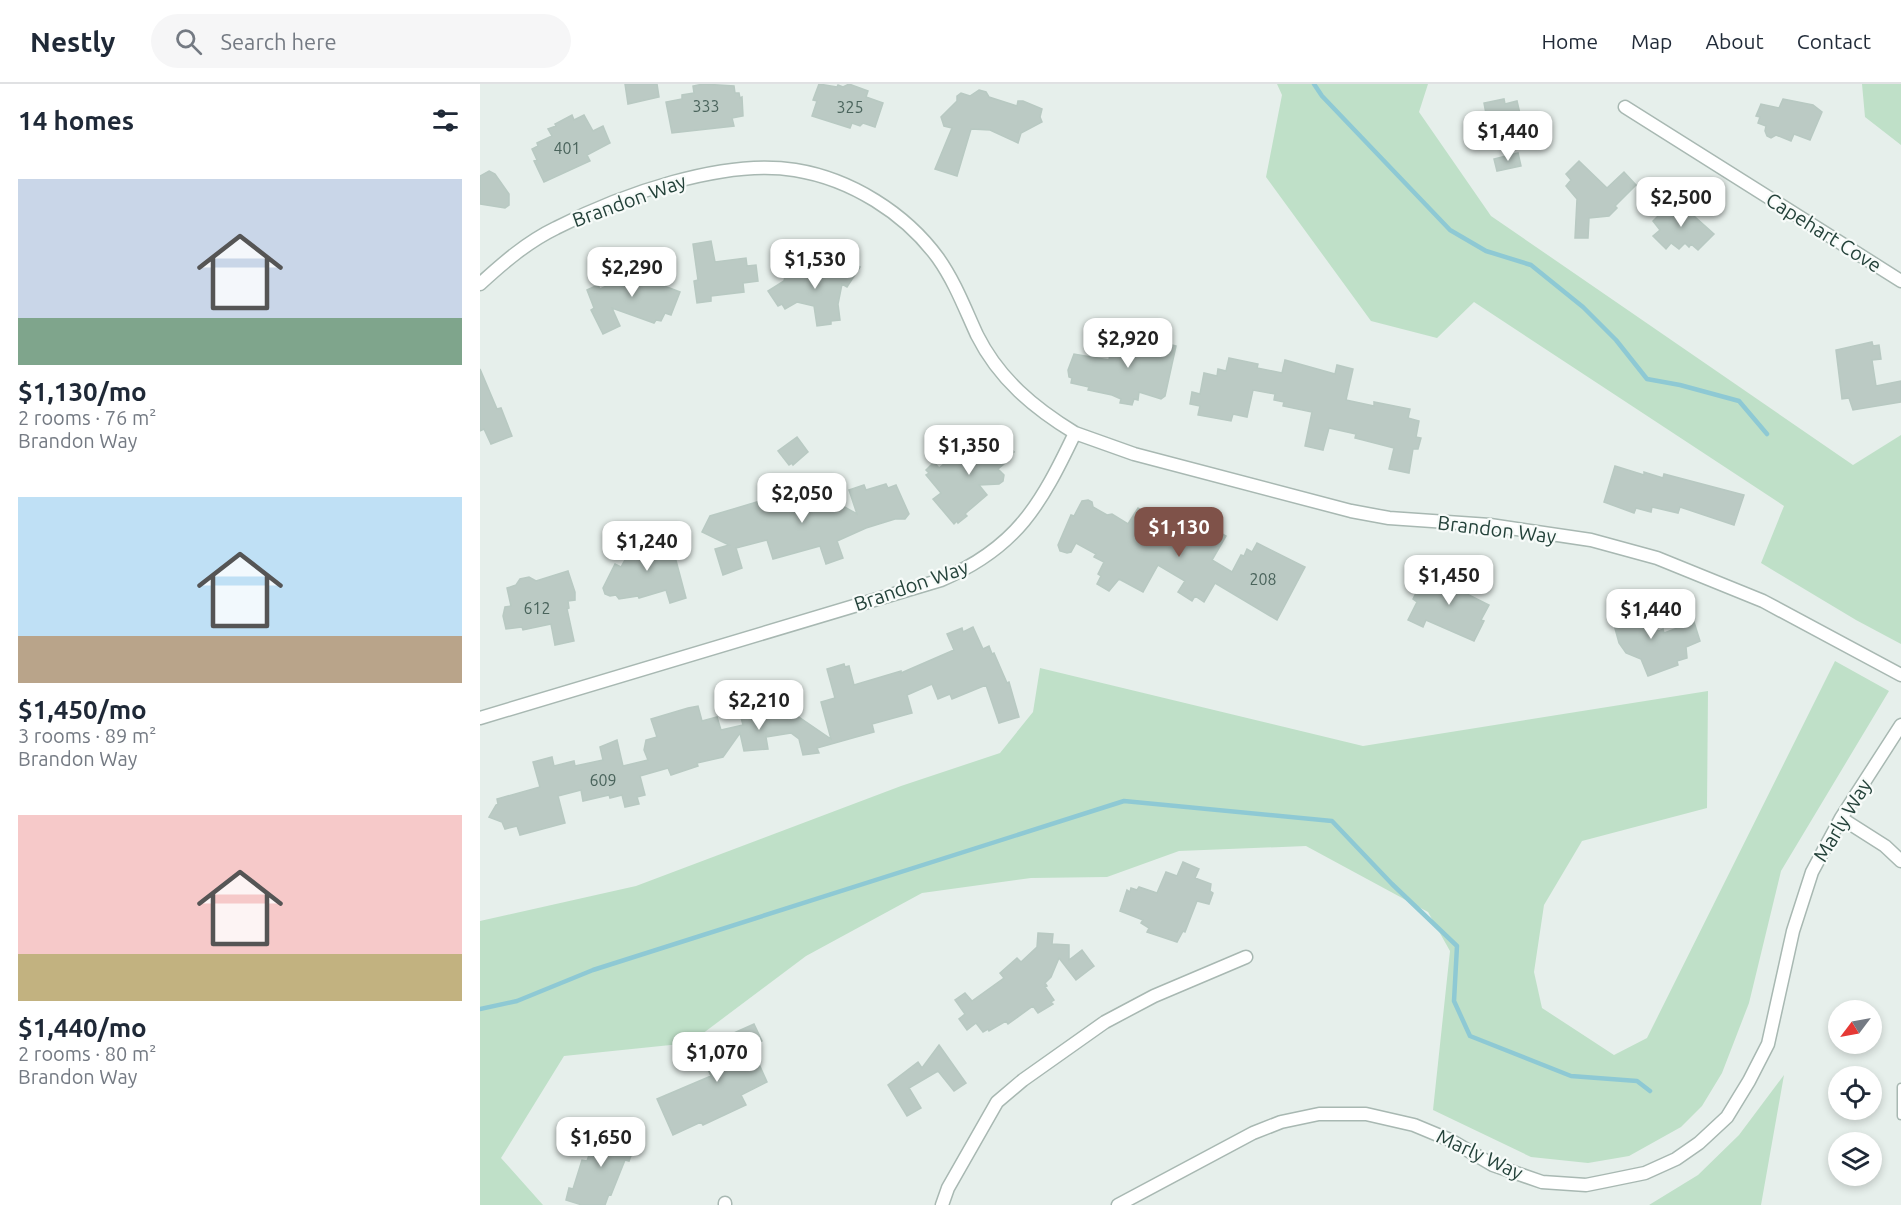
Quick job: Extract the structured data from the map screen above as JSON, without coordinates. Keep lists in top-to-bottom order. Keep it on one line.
{"streets":{"street":["Brandon Way","Capehart Cove","Marly Way"]},"house_numbers":["333","325","401","208","612","609"],"north":"bottom left","page":{"header":"Nestly","search":"Search here","nav":["Home","Map","About","Contact"],"heading":"14 homes","price":["$1,440","$2,500","$1,530","$2,290","$2,920","$1,350","$2,050","$1,130","$1,240","$1,450","$1,440","$2,210","$1,070","$1,650"],"list":[{"name":"$1,130/mo","note":"2 rooms · 76 m² · Brandon Way"},{"name":"$1,450/mo","note":"3 rooms · 89 m² · Brandon Way"},{"name":"$1,440/mo","note":"2 rooms · 80 m² · Brandon Way"}]}}
